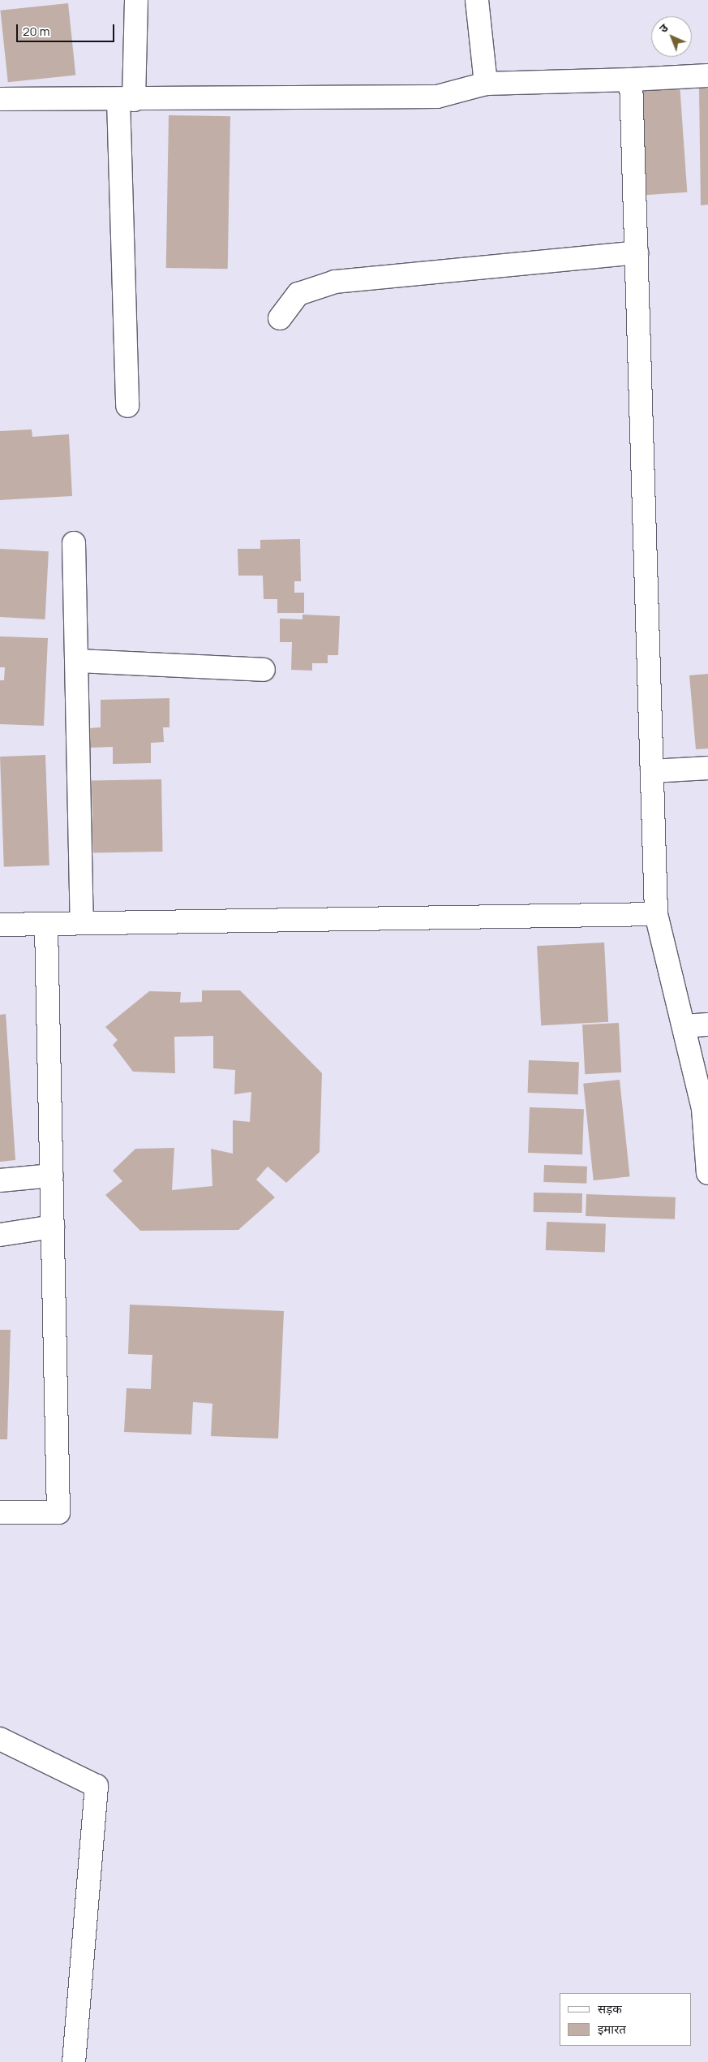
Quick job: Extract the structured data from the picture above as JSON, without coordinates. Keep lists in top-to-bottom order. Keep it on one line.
{"legend":["सड़क","इमारत"],"scale_bar":"20 m","north":"top left"}
